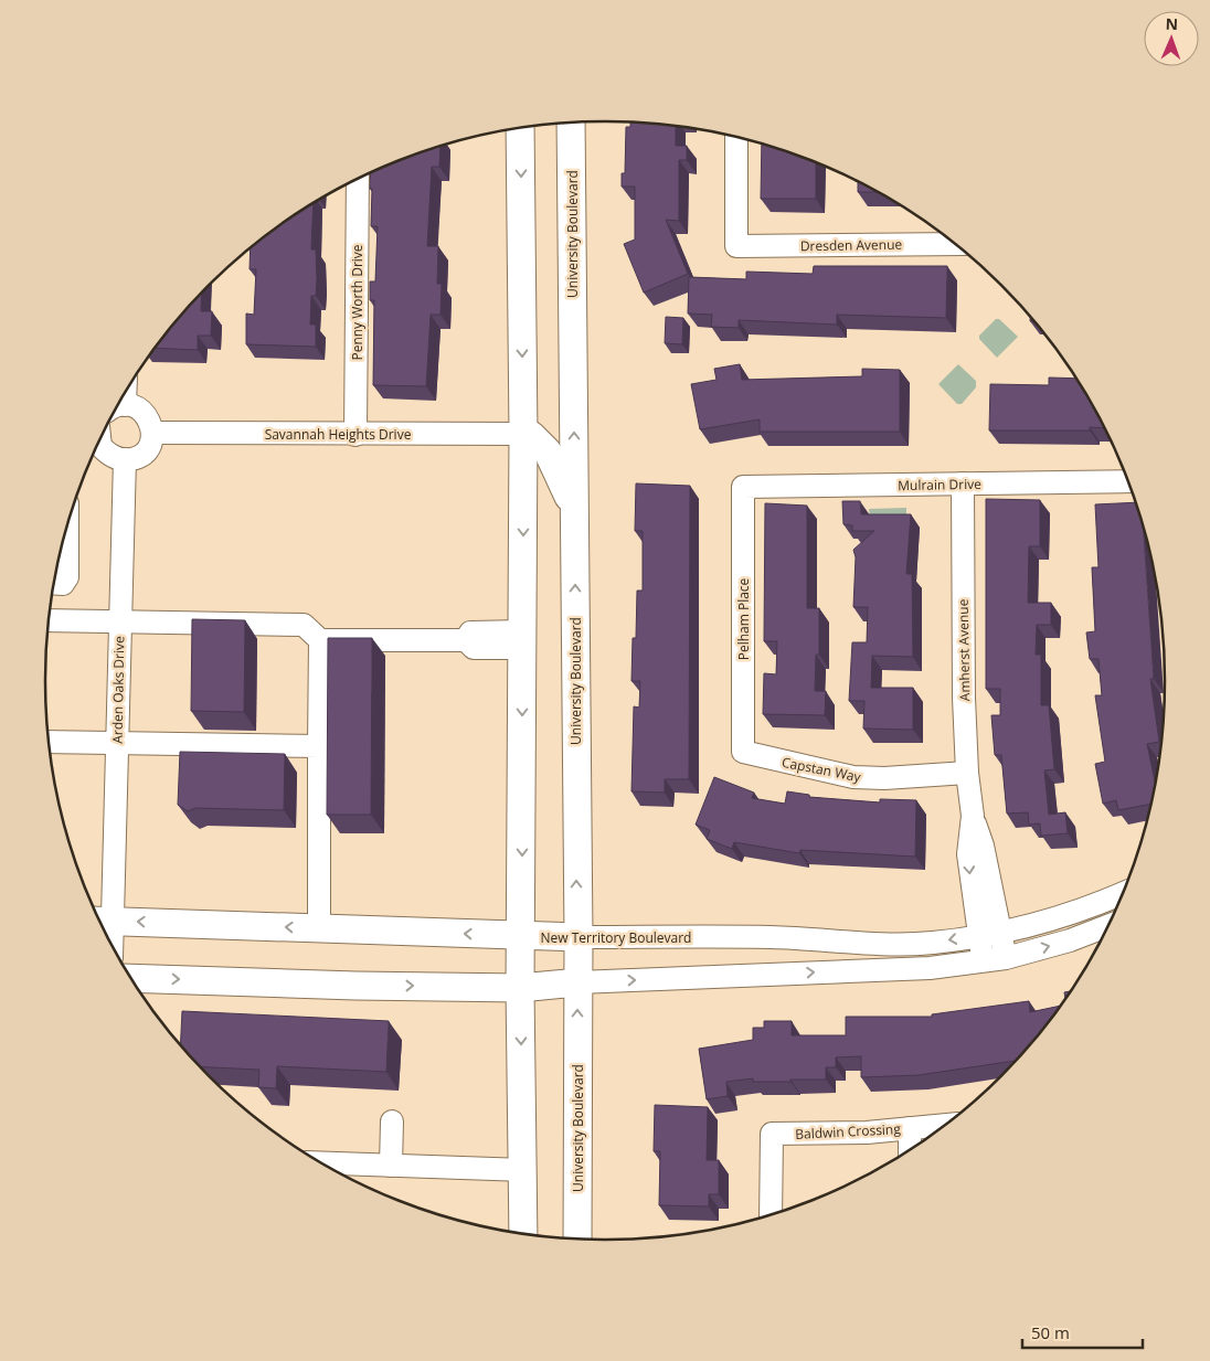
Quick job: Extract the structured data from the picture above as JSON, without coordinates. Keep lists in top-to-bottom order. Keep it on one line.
{"streets":{"main road":["University Boulevard","New Territory Boulevard"],"street":["Dresden Avenue","Penny Worth Drive","Savannah Heights Drive","Mulrain Drive","Pelham Place","Amherst Avenue","Arden Oaks Drive","Capstan Way","Baldwin Crossing"]},"crossings":[["University Boulevard","New Territory Boulevard"],["Penny Worth Drive","Savannah Heights Drive"],["Mulrain Drive","Pelham Place"],["Mulrain Drive","Amherst Avenue"],["Pelham Place","Capstan Way"],["Amherst Avenue","Capstan Way"],["Amherst Avenue","New Territory Boulevard"],["Arden Oaks Drive","New Territory Boulevard"]],"scale_bar":"50 m","north":"top"}
